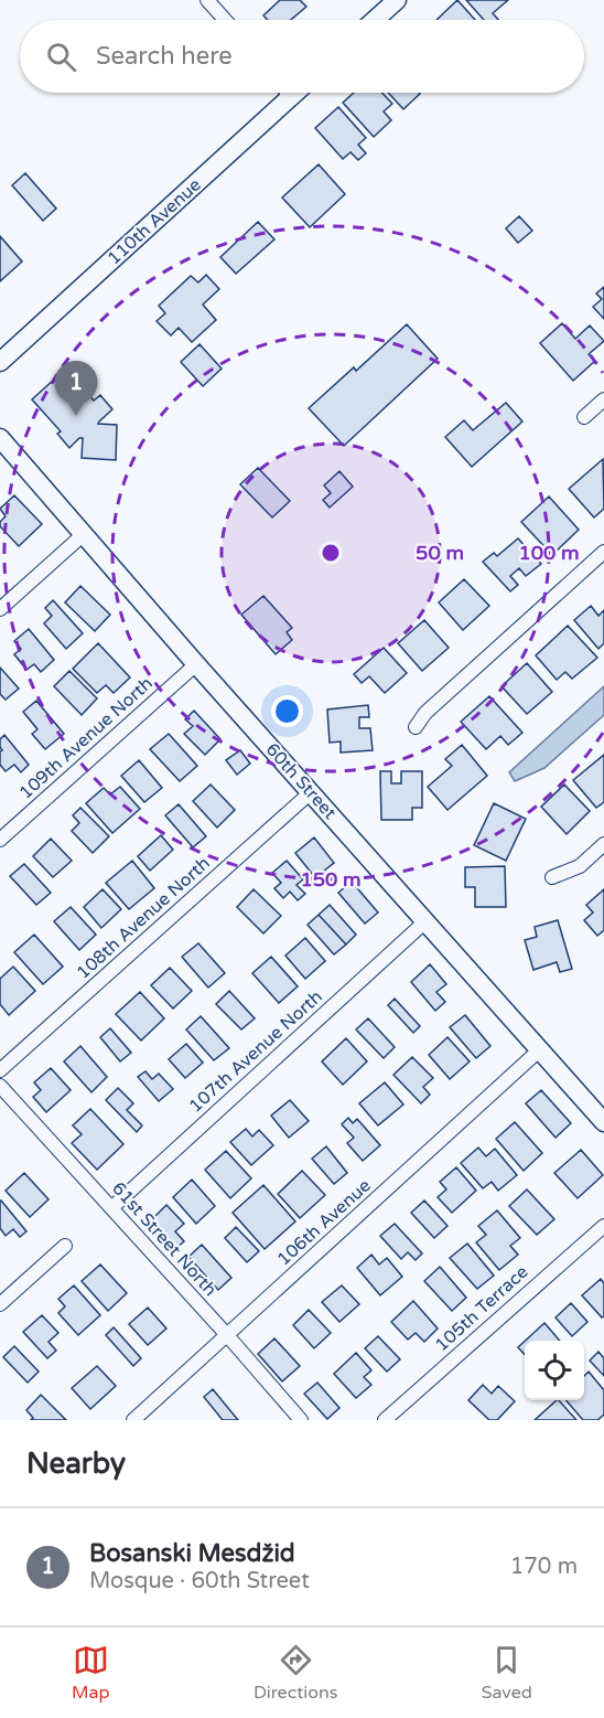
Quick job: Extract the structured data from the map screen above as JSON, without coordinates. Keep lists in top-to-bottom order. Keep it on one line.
{"streets":{"street":["110th Avenue","109th Avenue North","60th Street","108th Avenue North","107th Avenue North","106th Avenue","61st Street North","105th Terrace"]},"crossings":[["109th Avenue North","60th Street"],["60th Street","108th Avenue North"],["60th Street","107th Avenue North"],["60th Street","106th Avenue"],["107th Avenue North","61st Street North"],["106th Avenue","61st Street North"]],"page":{"search":"Search here","pins":"1","heading":"Nearby","list":[{"mark":"1","name":"Bosanski Mesdžid","note":"Mosque · 60th Street","value":"170 m"}],"nav":["Map","Directions","Saved"]},"rings":["50 m","100 m","150 m"]}
